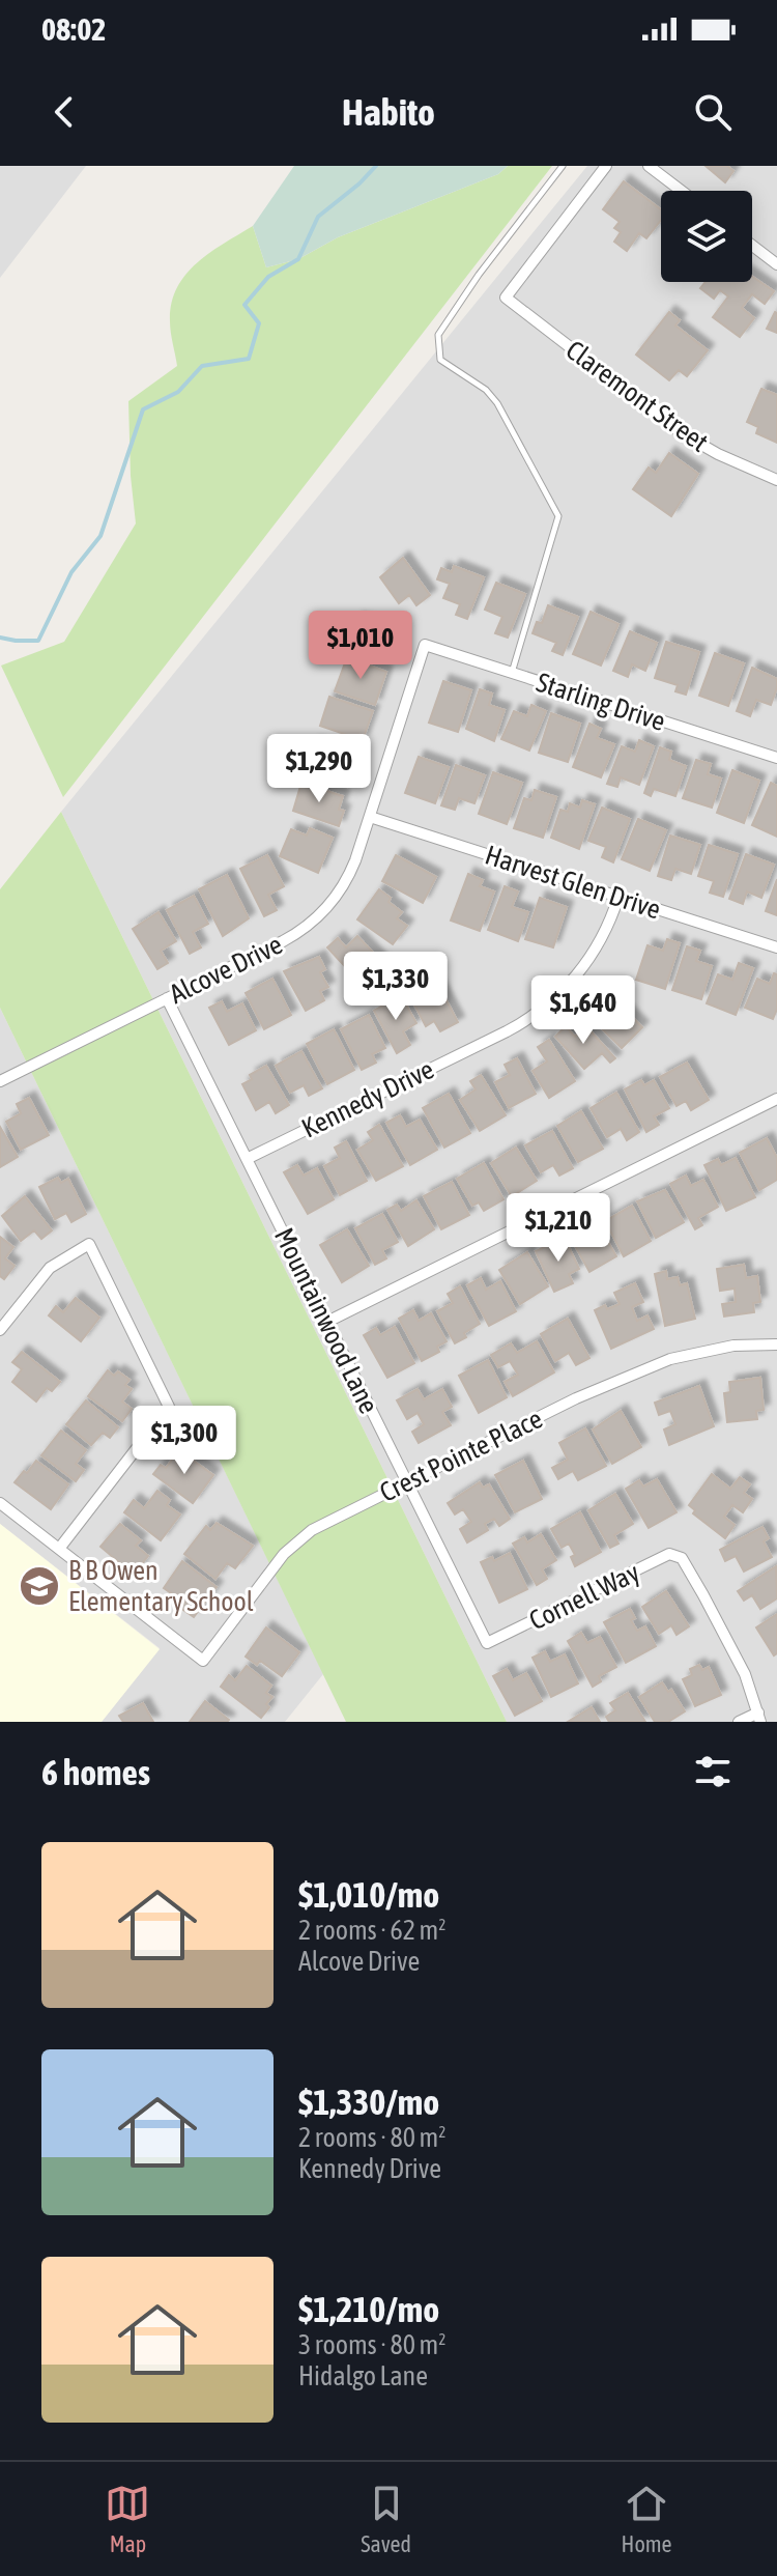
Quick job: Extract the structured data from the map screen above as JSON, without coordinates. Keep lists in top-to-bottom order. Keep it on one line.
{"streets":{"street":["Claremont Street","Starling Drive","Harvest Glen Drive","Alcove Drive","Kennedy Drive","Mountainwood Lane","Crest Pointe Place","Cornell Way"]},"crossings":[["Starling Drive","Alcove Drive"],["Harvest Glen Drive","Alcove Drive"],["Harvest Glen Drive","Kennedy Drive"],["Alcove Drive","Mountainwood Lane"],["Kennedy Drive","Mountainwood Lane"],["Mountainwood Lane","Crest Pointe Place"],["Mountainwood Lane","Cornell Way"]],"places":{"school or university":["B B Owen Elementary School"]},"page":{"status":"08:02","header":"Habito","price":["$1,010","$1,290","$1,330","$1,640","$1,210","$1,300"],"heading":"6 homes","list":[{"name":"$1,010/mo","note":"2 rooms · 62 m² · Alcove Drive"},{"name":"$1,330/mo","note":"2 rooms · 80 m² · Kennedy Drive"},{"name":"$1,210/mo","note":"3 rooms · 80 m² · Hidalgo Lane"}],"tabs":["Map","Saved","Home"]}}
